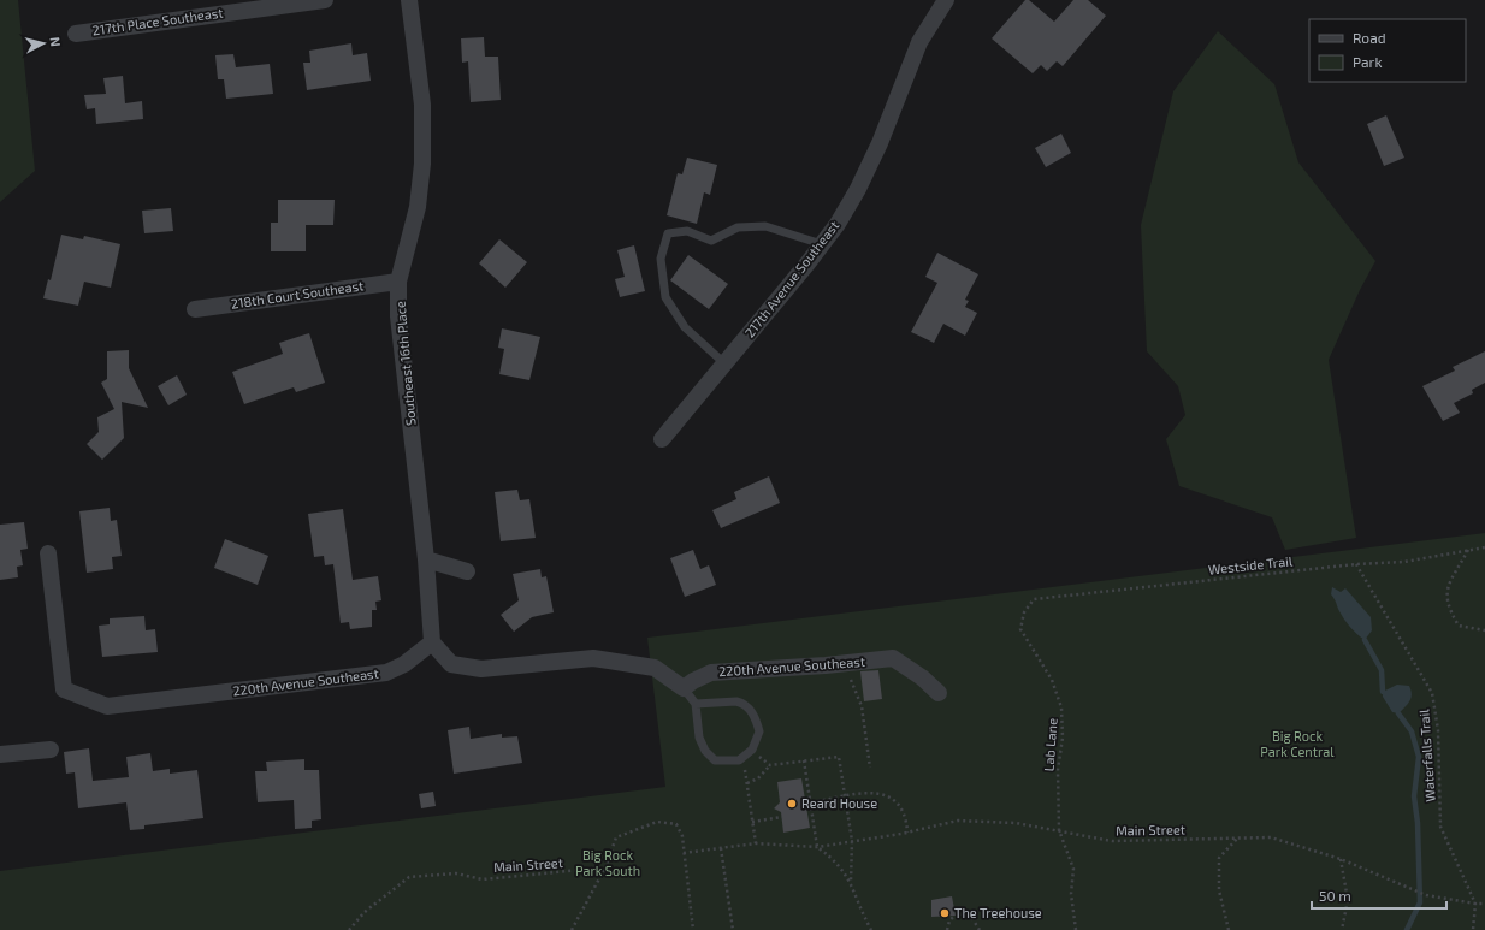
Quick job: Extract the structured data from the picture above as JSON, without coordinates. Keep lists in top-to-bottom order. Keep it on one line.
{"streets":{"street":["217th Place Southeast","217th Avenue Southeast","218th Court Southeast","Southeast 16th Place","220th Avenue Southeast"],"path":["Westside Trail","Lab Lane","Waterfalls Trail","Main Street"]},"crossings":[["218th Court Southeast","Southeast 16th Place"],["Southeast 16th Place","220th Avenue Southeast"],["Westside Trail","Lab Lane"],["Westside Trail","Waterfalls Trail"],["Lab Lane","Main Street"],["Waterfalls Trail","Main Street"]],"parks":["Big Rock Park Central","Big Rock Park South"],"places":["Reard House","The Treehouse"],"legend":["Road","Park"],"scale_bar":"50 m","north":"right"}
